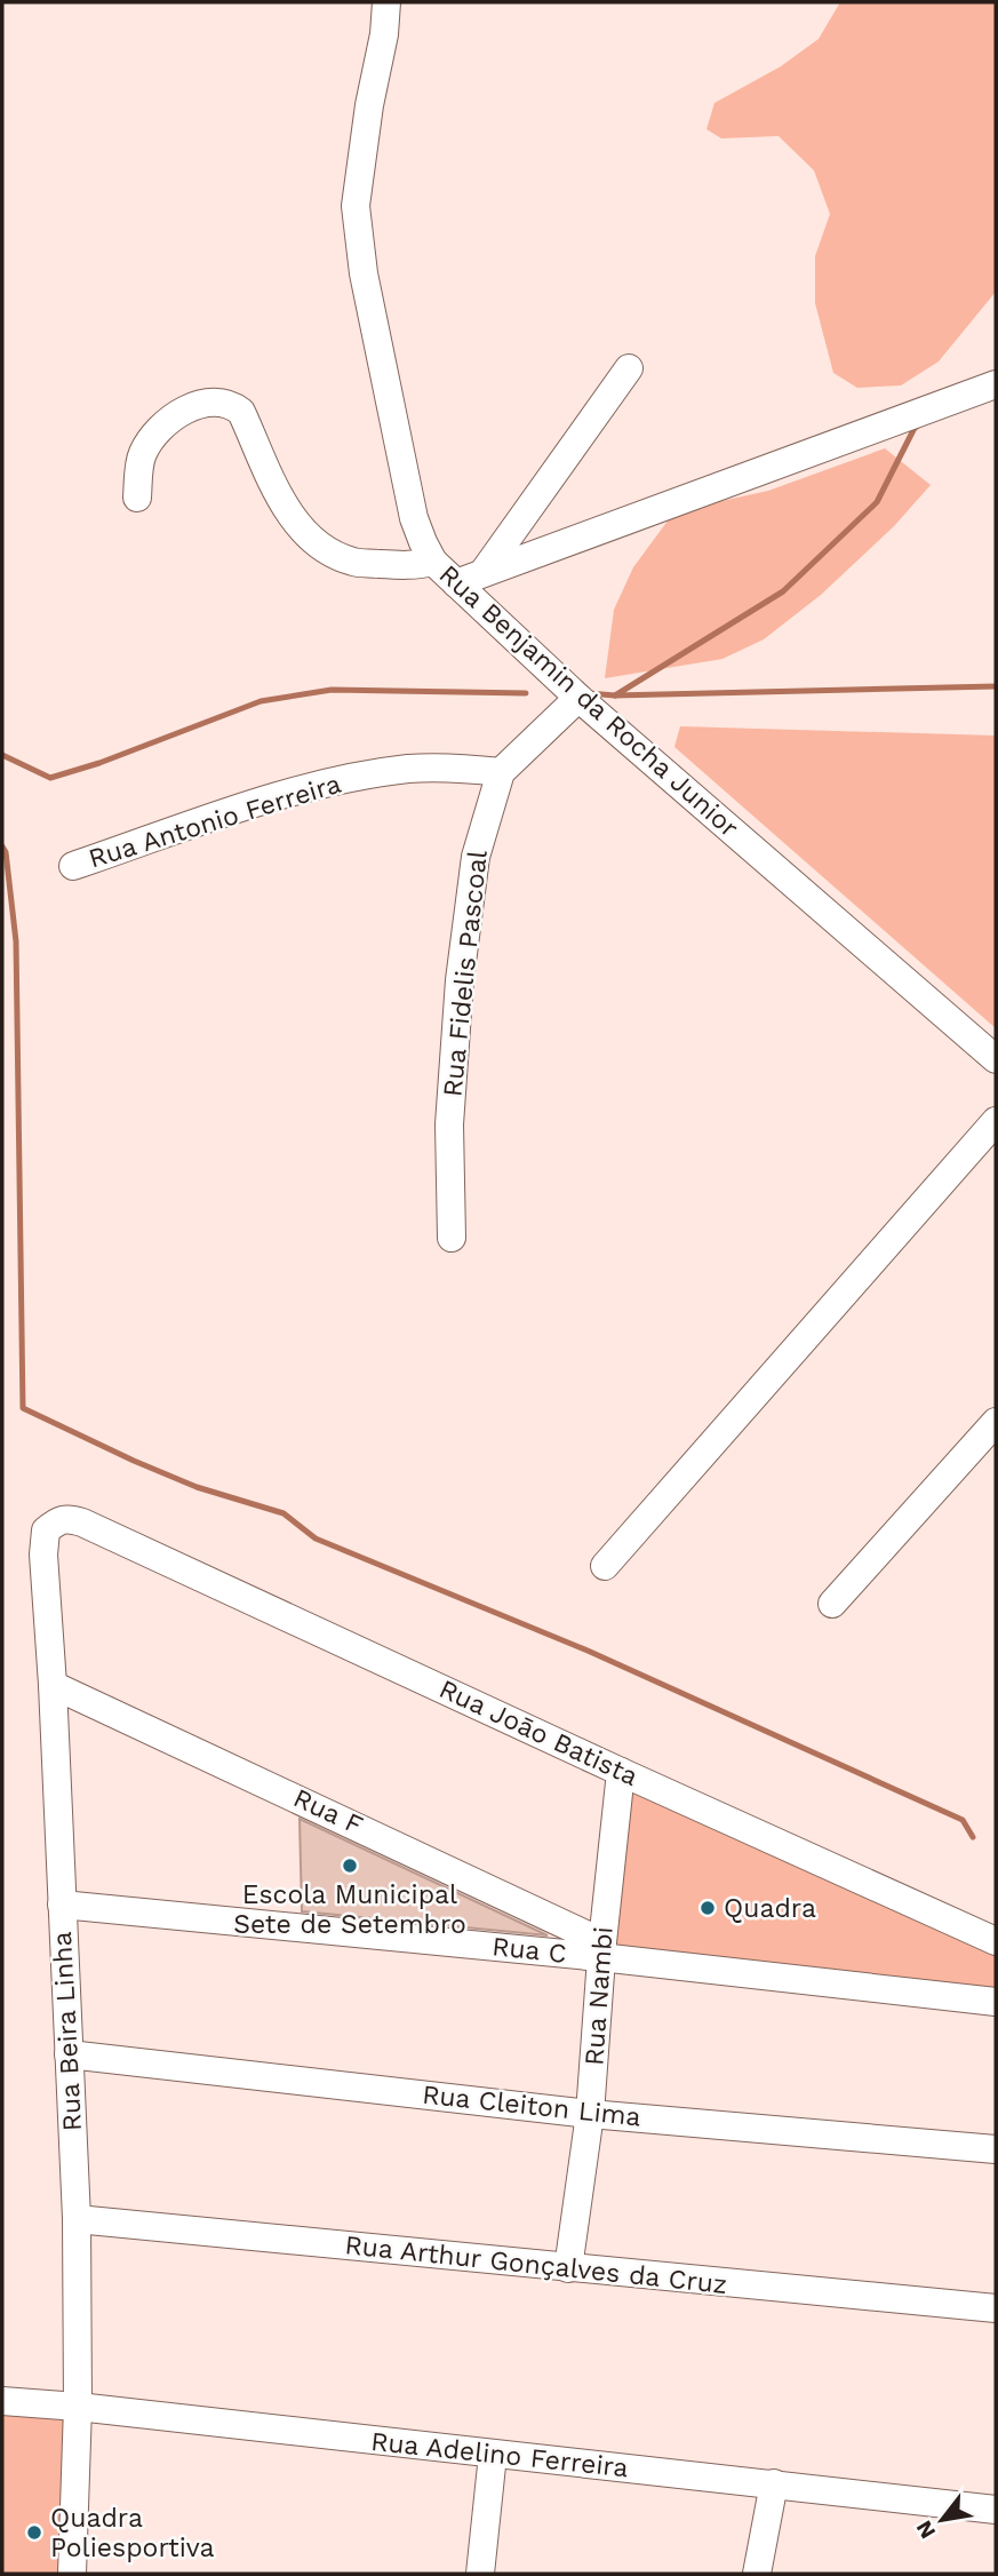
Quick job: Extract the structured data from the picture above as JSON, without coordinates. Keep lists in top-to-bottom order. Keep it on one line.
{"streets":{"street":["Rua Benjamin da Rocha Junior","Rua Antonio Ferreira","Rua Fidelis Pascoal","Rua Joāo Batista","Rua F","Rua C","Rua Nambi","Rua Beira Linha","Rua Cleiton Lima","Rua Arthur Gonçalves da Cruz","Rua Adelino Ferreira"]},"crossings":[["Rua Benjamin da Rocha Junior","Rua Fidelis Pascoal"],["Rua Antonio Ferreira","Rua Fidelis Pascoal"],["Rua Joāo Batista","Rua Nambi"],["Rua Joāo Batista","Rua Beira Linha"],["Rua F","Rua C"],["Rua F","Rua Nambi"],["Rua F","Rua Beira Linha"],["Rua C","Rua Nambi"],["Rua C","Rua Beira Linha"],["Rua Nambi","Rua Cleiton Lima"],["Rua Nambi","Rua Arthur Gonçalves da Cruz"],["Rua Beira Linha","Rua Cleiton Lima"],["Rua Beira Linha","Rua Arthur Gonçalves da Cruz"],["Rua Beira Linha","Rua Adelino Ferreira"]],"places":["Escola Municipal Sete de Setembro","Quadra","Quadra Poliesportiva"],"north":"bottom left"}
